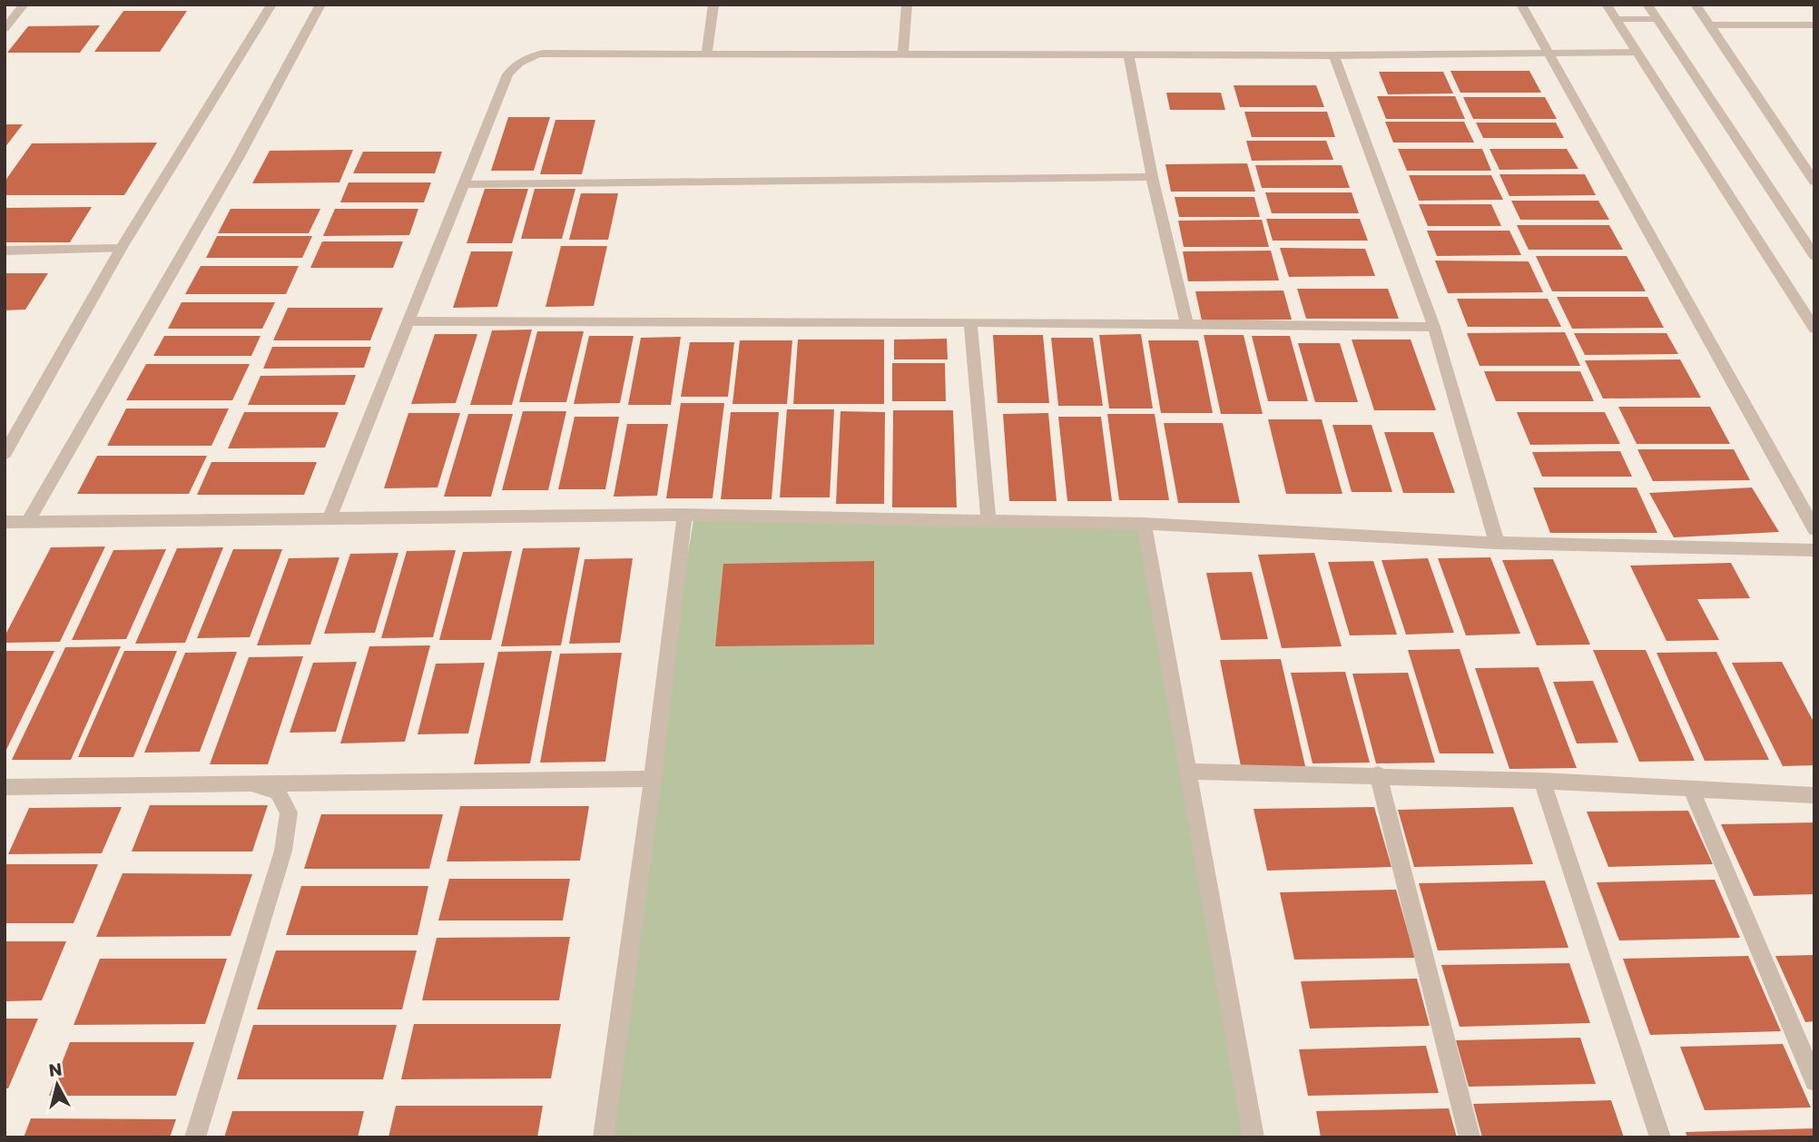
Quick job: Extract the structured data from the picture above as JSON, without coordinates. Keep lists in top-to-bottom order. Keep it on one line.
{"north":"top"}
